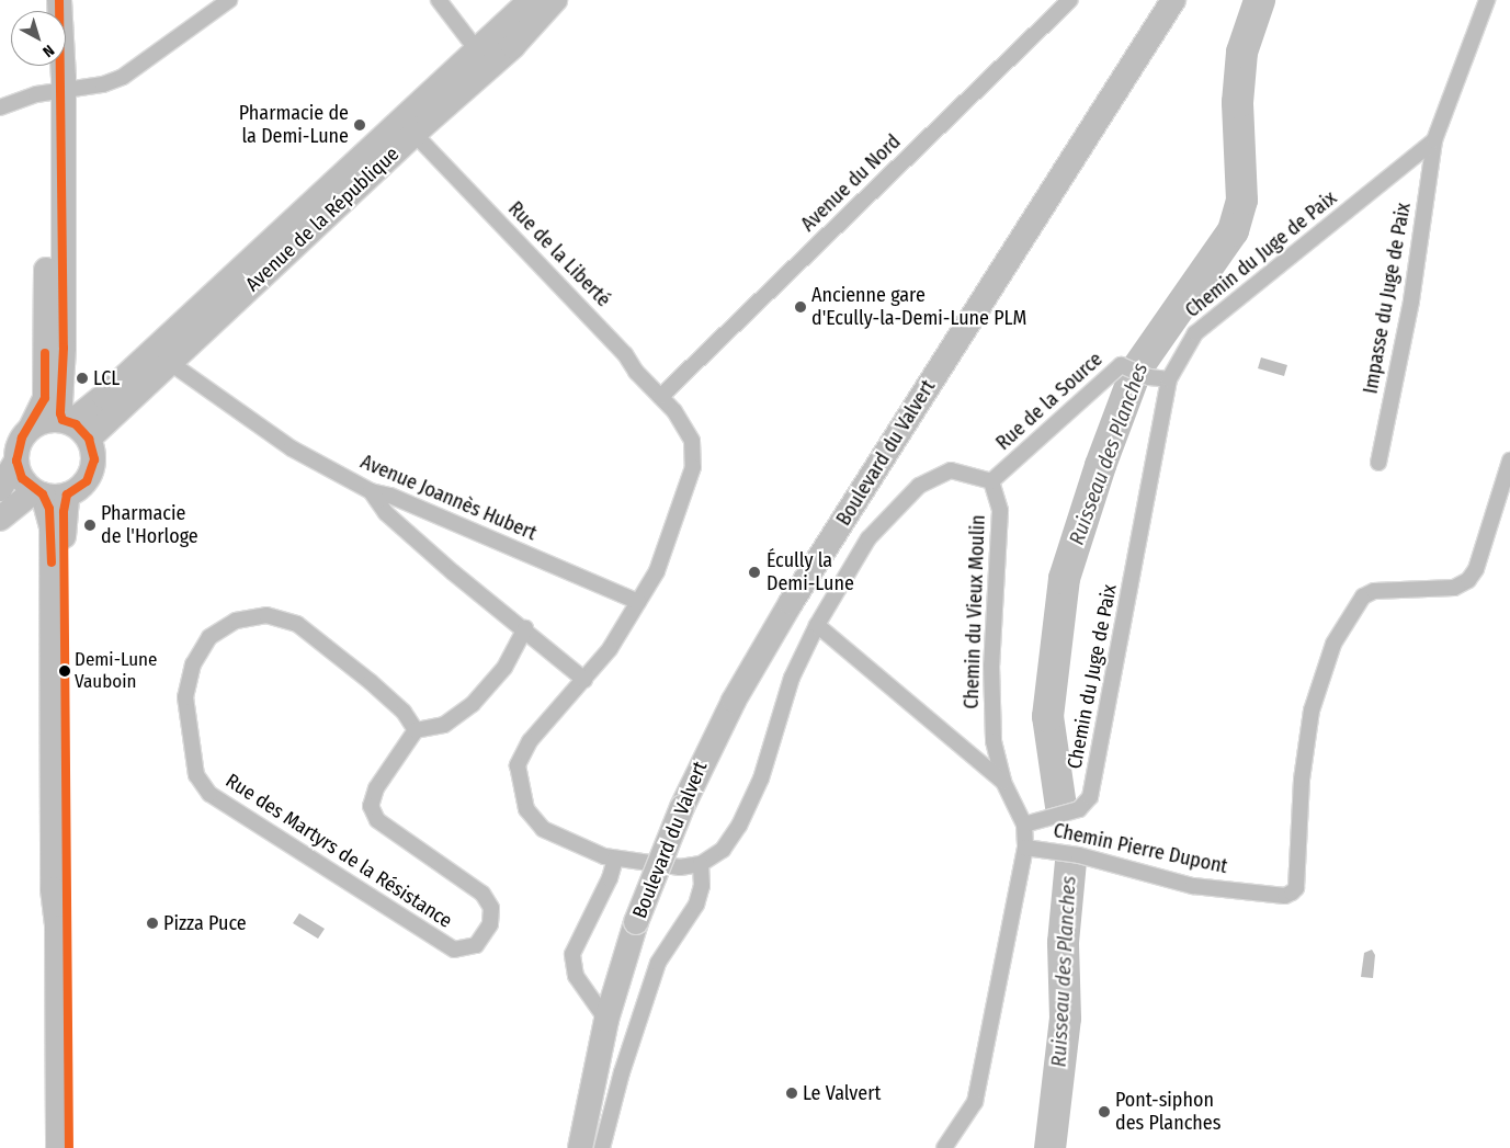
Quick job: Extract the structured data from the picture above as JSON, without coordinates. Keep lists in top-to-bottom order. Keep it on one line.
{"streets":{"main road":["Avenue de la République","Boulevard du Valvert"],"street":["Avenue du Nord","Rue de la Liberté","Chemin du Juge de Paix","Impasse du Juge de Paix","Rue de la Source","Avenue Joannès Hubert","Chemin du Vieux Moulin","Chemin Pierre Dupont","Rue des Martyrs de la Résistance"]},"crossings":[["Avenue du Nord","Rue de la Liberté"],["Avenue de la République","Rue de la Liberté"],["Avenue de la République","Avenue Joannès Hubert"],["Rue de la Liberté","Avenue Joannès Hubert"],["Chemin du Juge de Paix","Impasse du Juge de Paix"],["Chemin du Juge de Paix","Rue de la Source"],["Chemin du Juge de Paix","Chemin du Vieux Moulin"],["Rue de la Source","Chemin du Vieux Moulin"],["Chemin du Vieux Moulin","Chemin Pierre Dupont"]],"water":["Ruisseau des Planches"],"places":["Pharmacie de la Demi-Lune","Ancienne gare d'Ecully-la-Demi-Lune PLM","LCL","Pharmacie de l'Horloge","Écully la Demi-Lune","Demi-Lune Vauboin","Pizza Puce","Le Valvert","Pont-siphon des Planches"],"north":"bottom right"}
